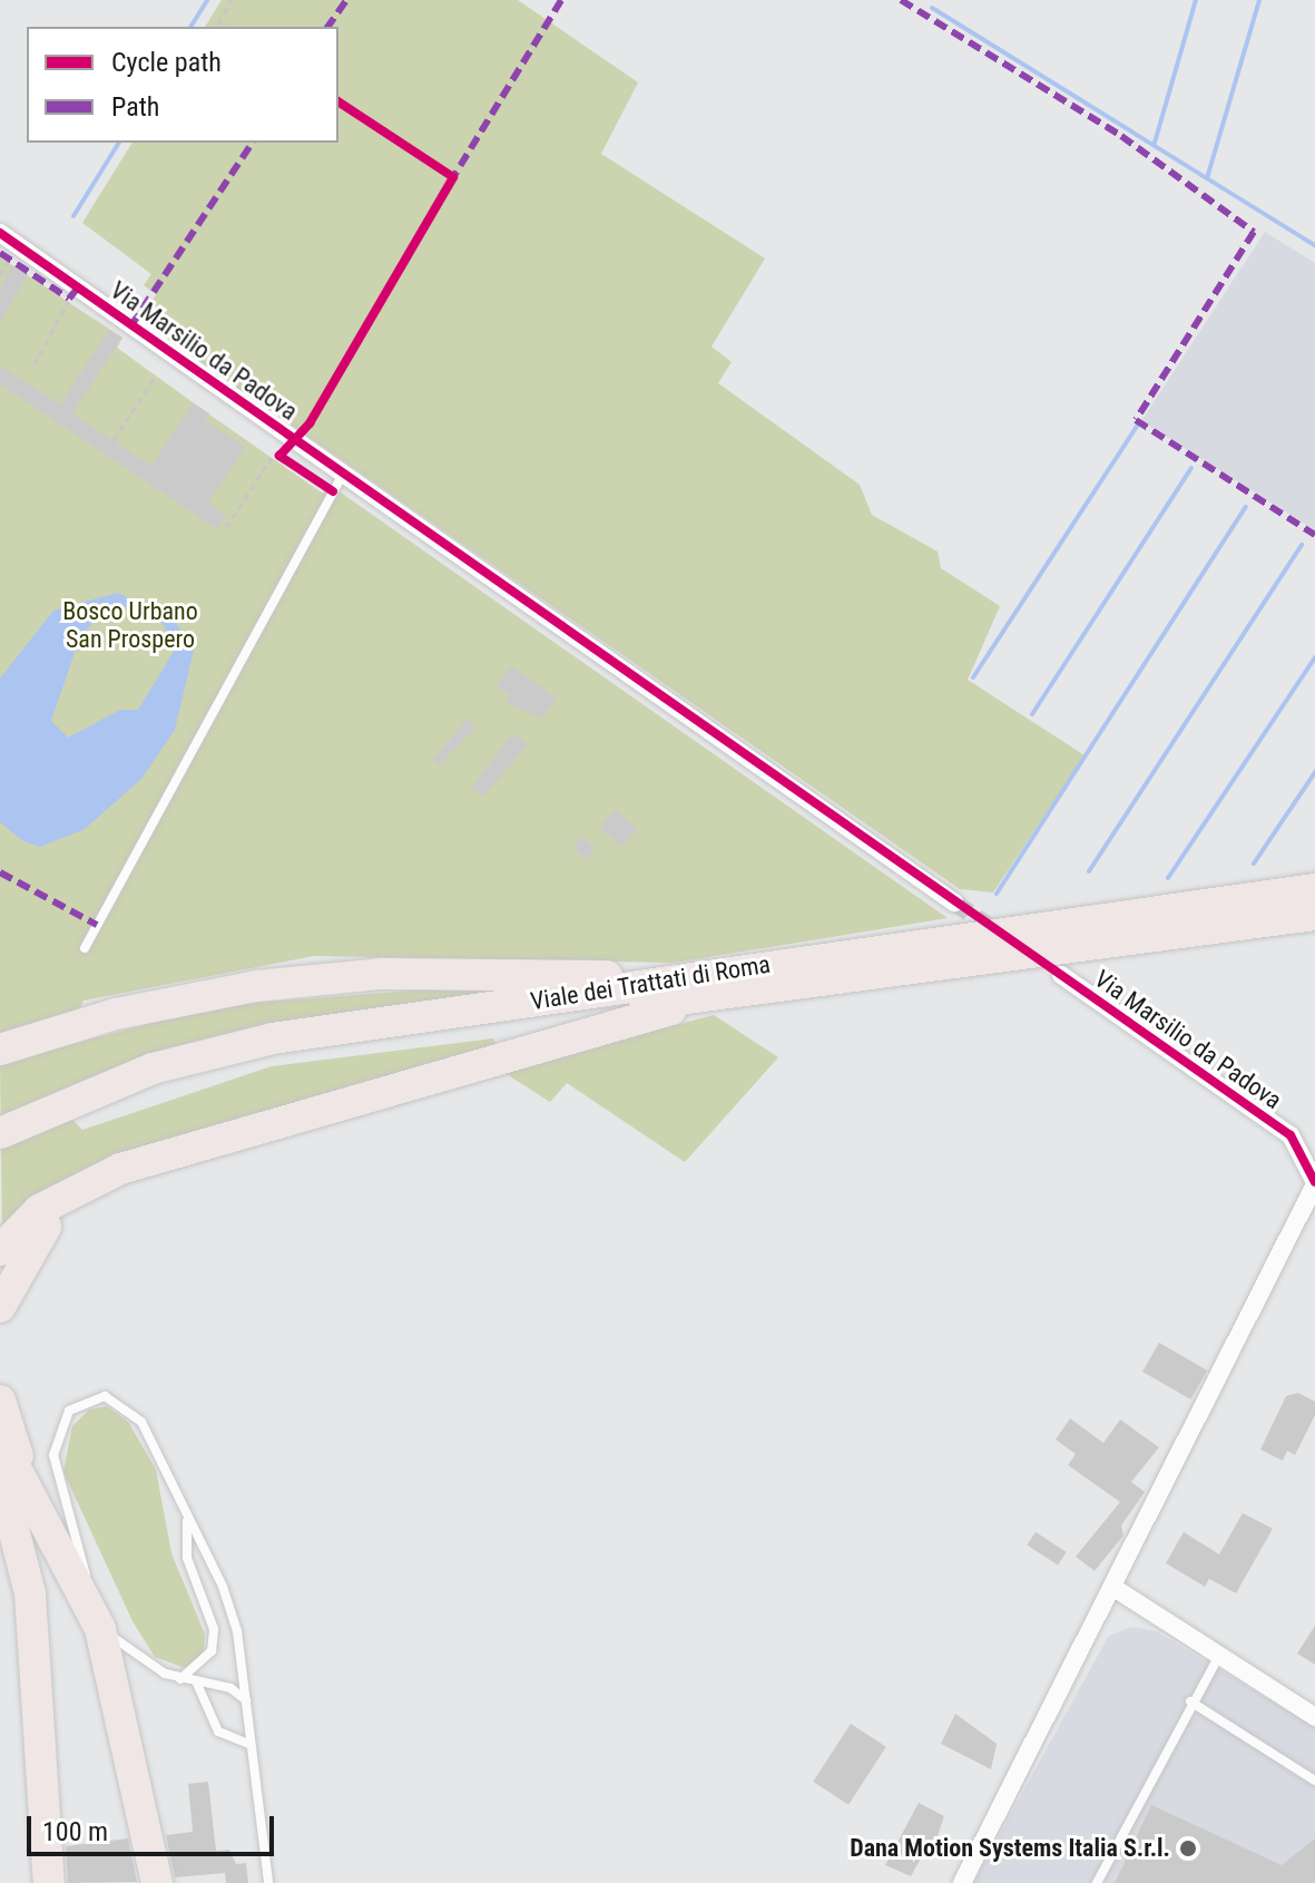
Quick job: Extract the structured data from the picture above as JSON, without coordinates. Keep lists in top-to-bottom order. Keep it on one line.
{"streets":{"highway":["Viale dei Trattati di Roma"],"street":["Via Marsilio da Padova"]},"parks":["Bosco Urbano San Prospero"],"places":["Dana Motion Systems Italia S.r.l."],"legend":["Cycle path","Path"],"scale_bar":"100 m"}
